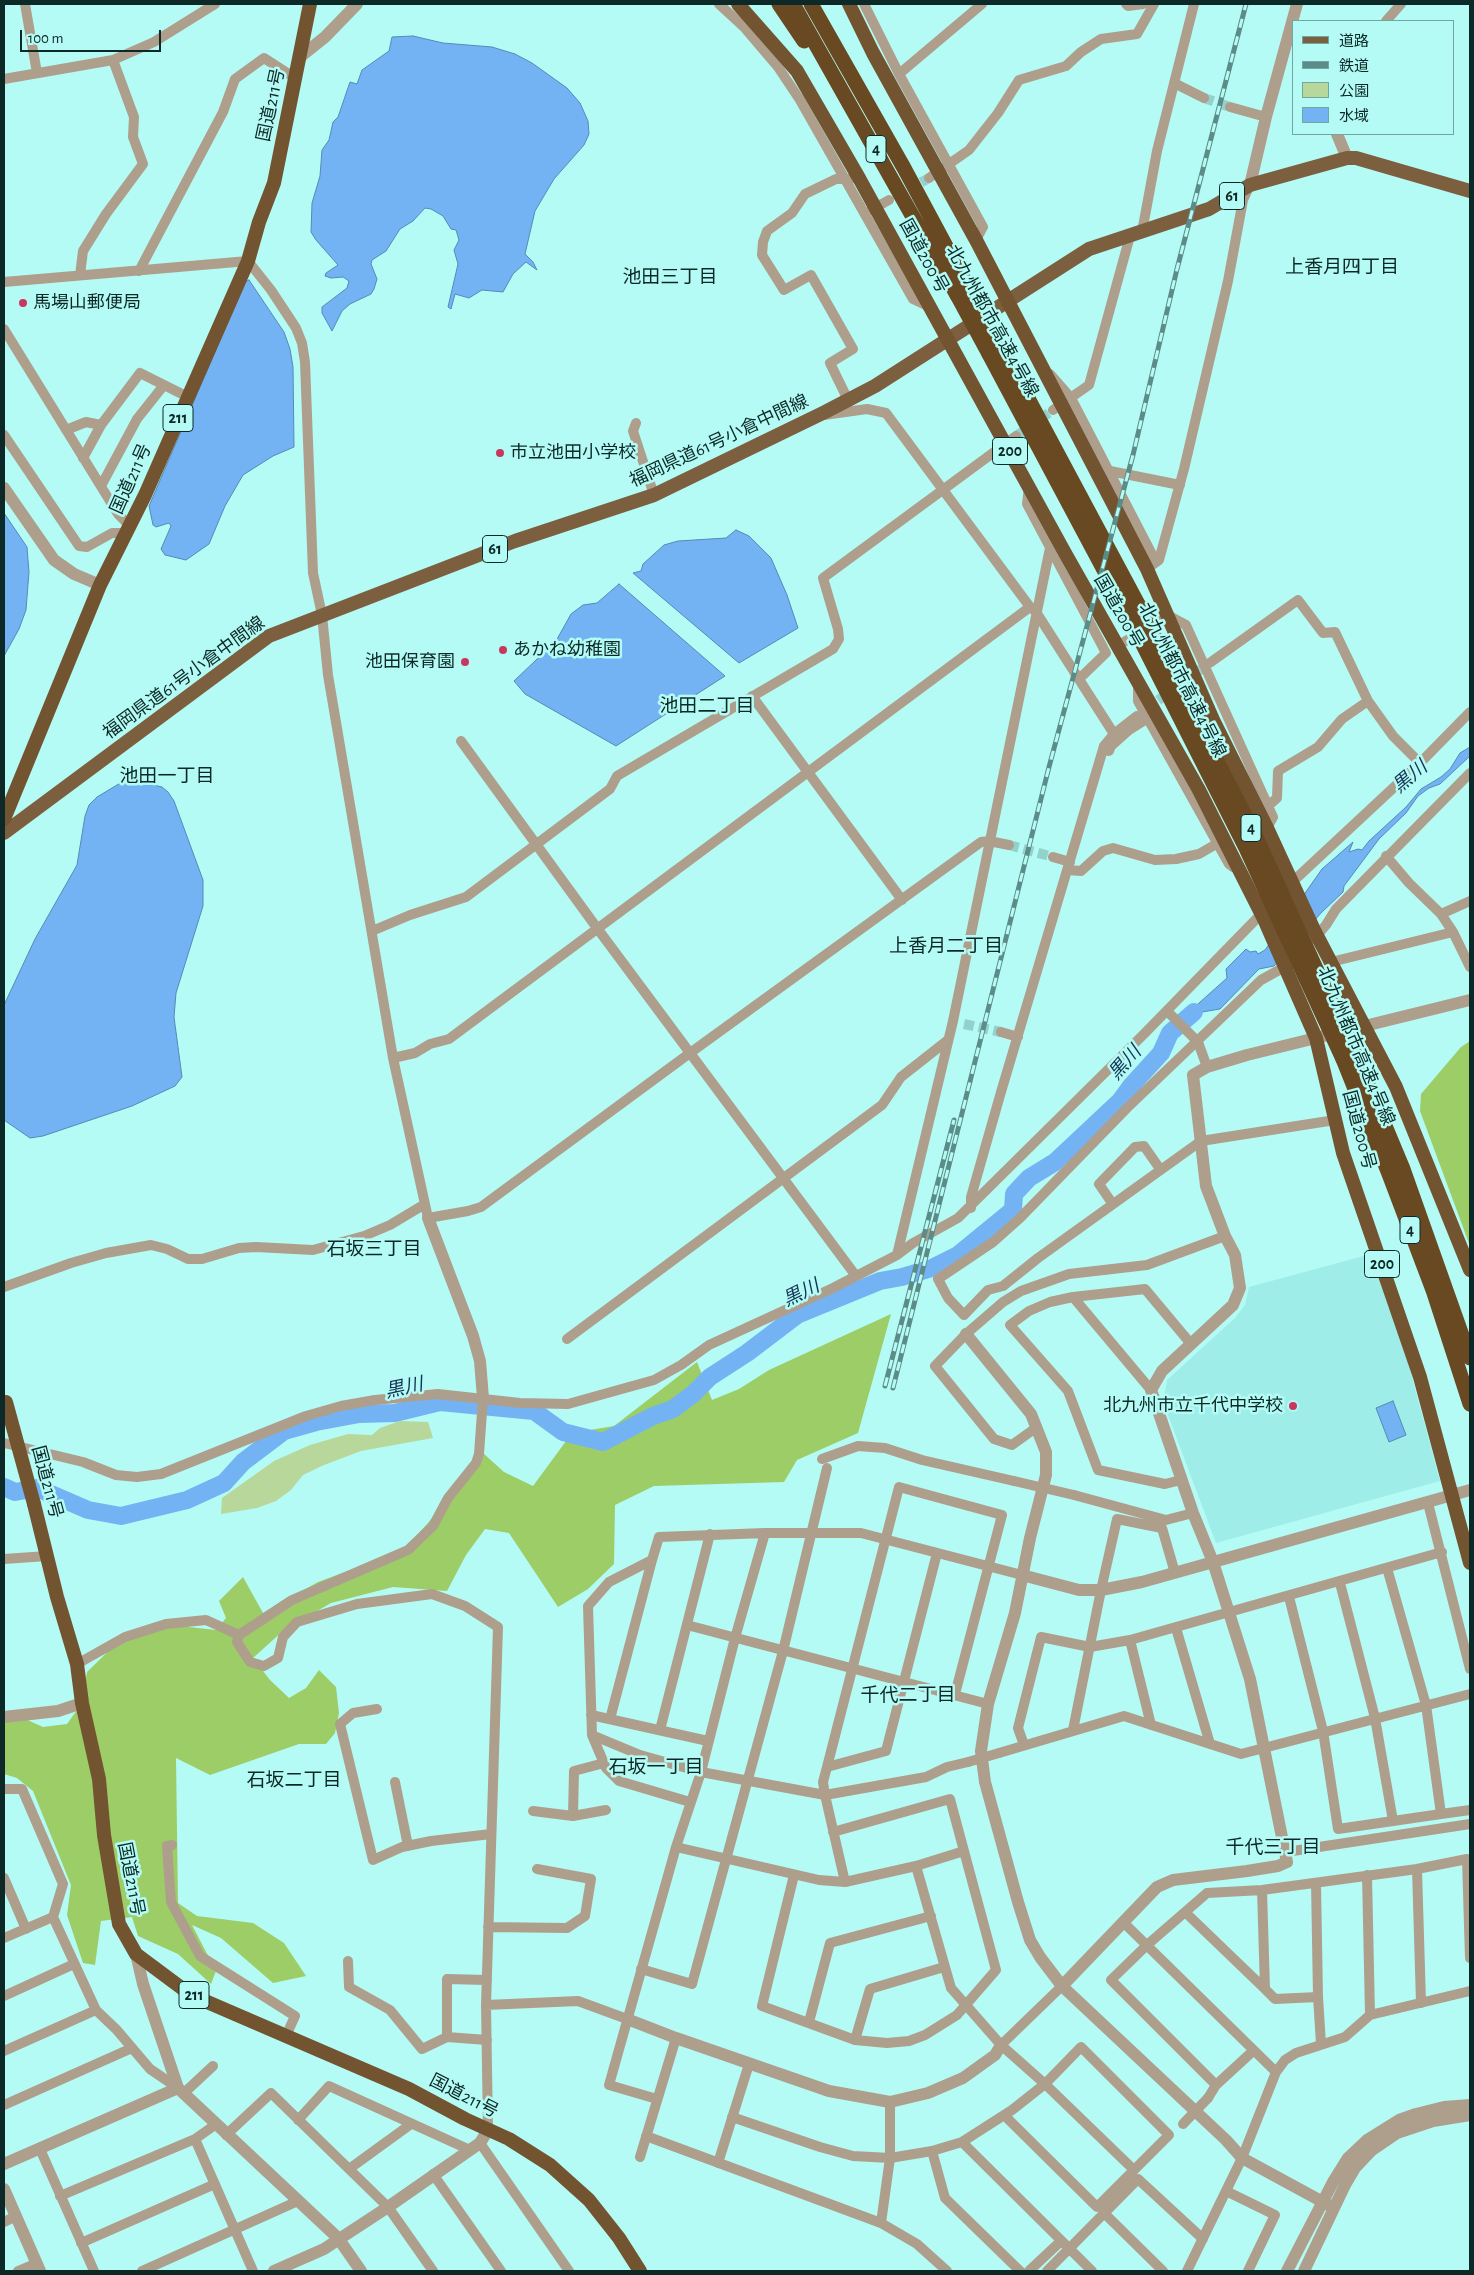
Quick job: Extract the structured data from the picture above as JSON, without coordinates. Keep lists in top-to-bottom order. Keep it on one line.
{"streets":{"highway":["国道211号","4","国道200号","北九州都市高速4号線","211","200"],"main road":["61","福岡県道61号小倉中間線"]},"crossings":[["国道200号","福岡県道61号小倉中間線"]],"districts":["上香月四丁目","池田三丁目","池田二丁目","池田一丁目","上香月二丁目","石坂三丁目","千代二丁目","石坂一丁目","石坂二丁目","千代三丁目"],"water":["黒川"],"places":["馬場山郵便局","市立池田小学校","あかね幼稚園","池田保育園","北九州市立千代中学校"],"legend":["道路","鉄道","公園","水域"],"scale_bar":"100 m"}
